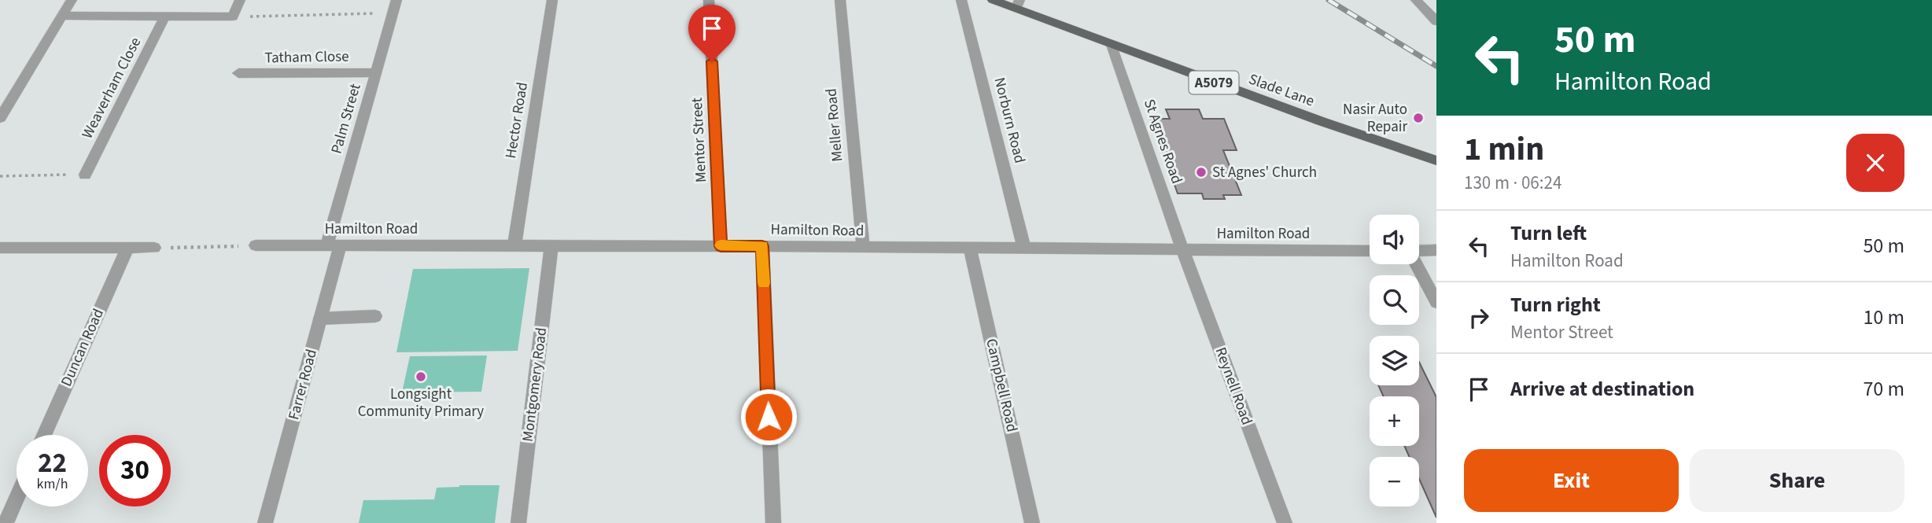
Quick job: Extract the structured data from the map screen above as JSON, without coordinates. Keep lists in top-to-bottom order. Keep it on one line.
{"streets":{"main road":["A5079","Slade Lane"],"street":["Tatham Close","Weaverham Close","Palm Street","Hector Road","Norburn Road","Meller Road","Mentor Street","St Agnes Road","Hamilton Road","Duncan Road","Farrer Road","Montgomery Road","Campbell Road","Reynell Road"]},"crossings":[["Tatham Close","Palm Street"],["Slade Lane","St Agnes Road"],["Palm Street","Hamilton Road"],["Palm Street","Farrer Road"],["Hector Road","Hamilton Road"],["Norburn Road","Hamilton Road"],["Meller Road","Hamilton Road"],["Mentor Street","Hamilton Road"],["St Agnes Road","Hamilton Road"],["St Agnes Road","Reynell Road"],["Hamilton Road","Farrer Road"],["Hamilton Road","Montgomery Road"],["Hamilton Road","Campbell Road"],["Hamilton Road","Reynell Road"]],"places":["Nasir Auto Repair","St Agnes' Church","Longsight Community Primary"],"page":{"turn":["50 m","Hamilton Road"],"heading":["1 min","130 m · 06:24"],"list":[{"name":"Turn left","note":"Hamilton Road","value":"50 m"},{"name":"Turn right","note":"Mentor Street","value":"10 m"},{"name":"Arrive at destination","value":"70 m"}],"map_buttons":["+","−"],"speed":"22 km/h","limit":"30","buttons":["Exit","Share"]}}
